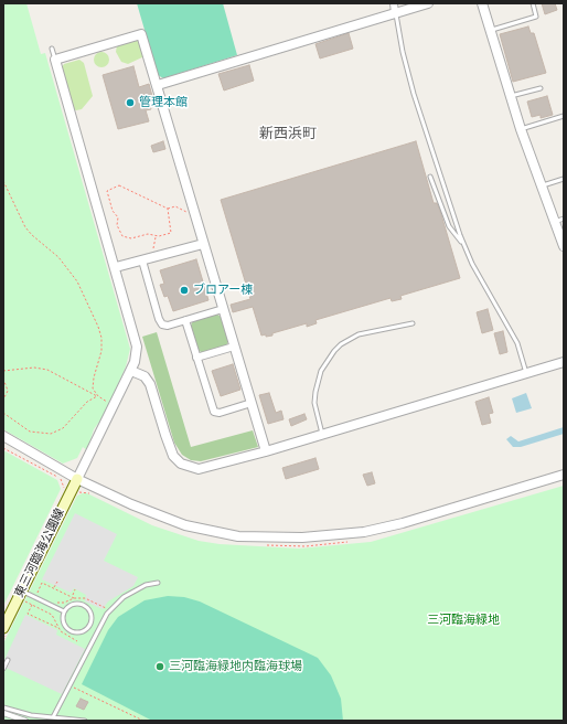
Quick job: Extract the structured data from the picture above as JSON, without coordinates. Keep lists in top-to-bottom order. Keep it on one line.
{"streets":{"main road":["東三河臨海公園線"]},"districts":["新西浜町"],"parks":["三河臨海緑地"],"places":["管理本館","ブロアー棟","三河臨海緑地内臨海球場"]}
